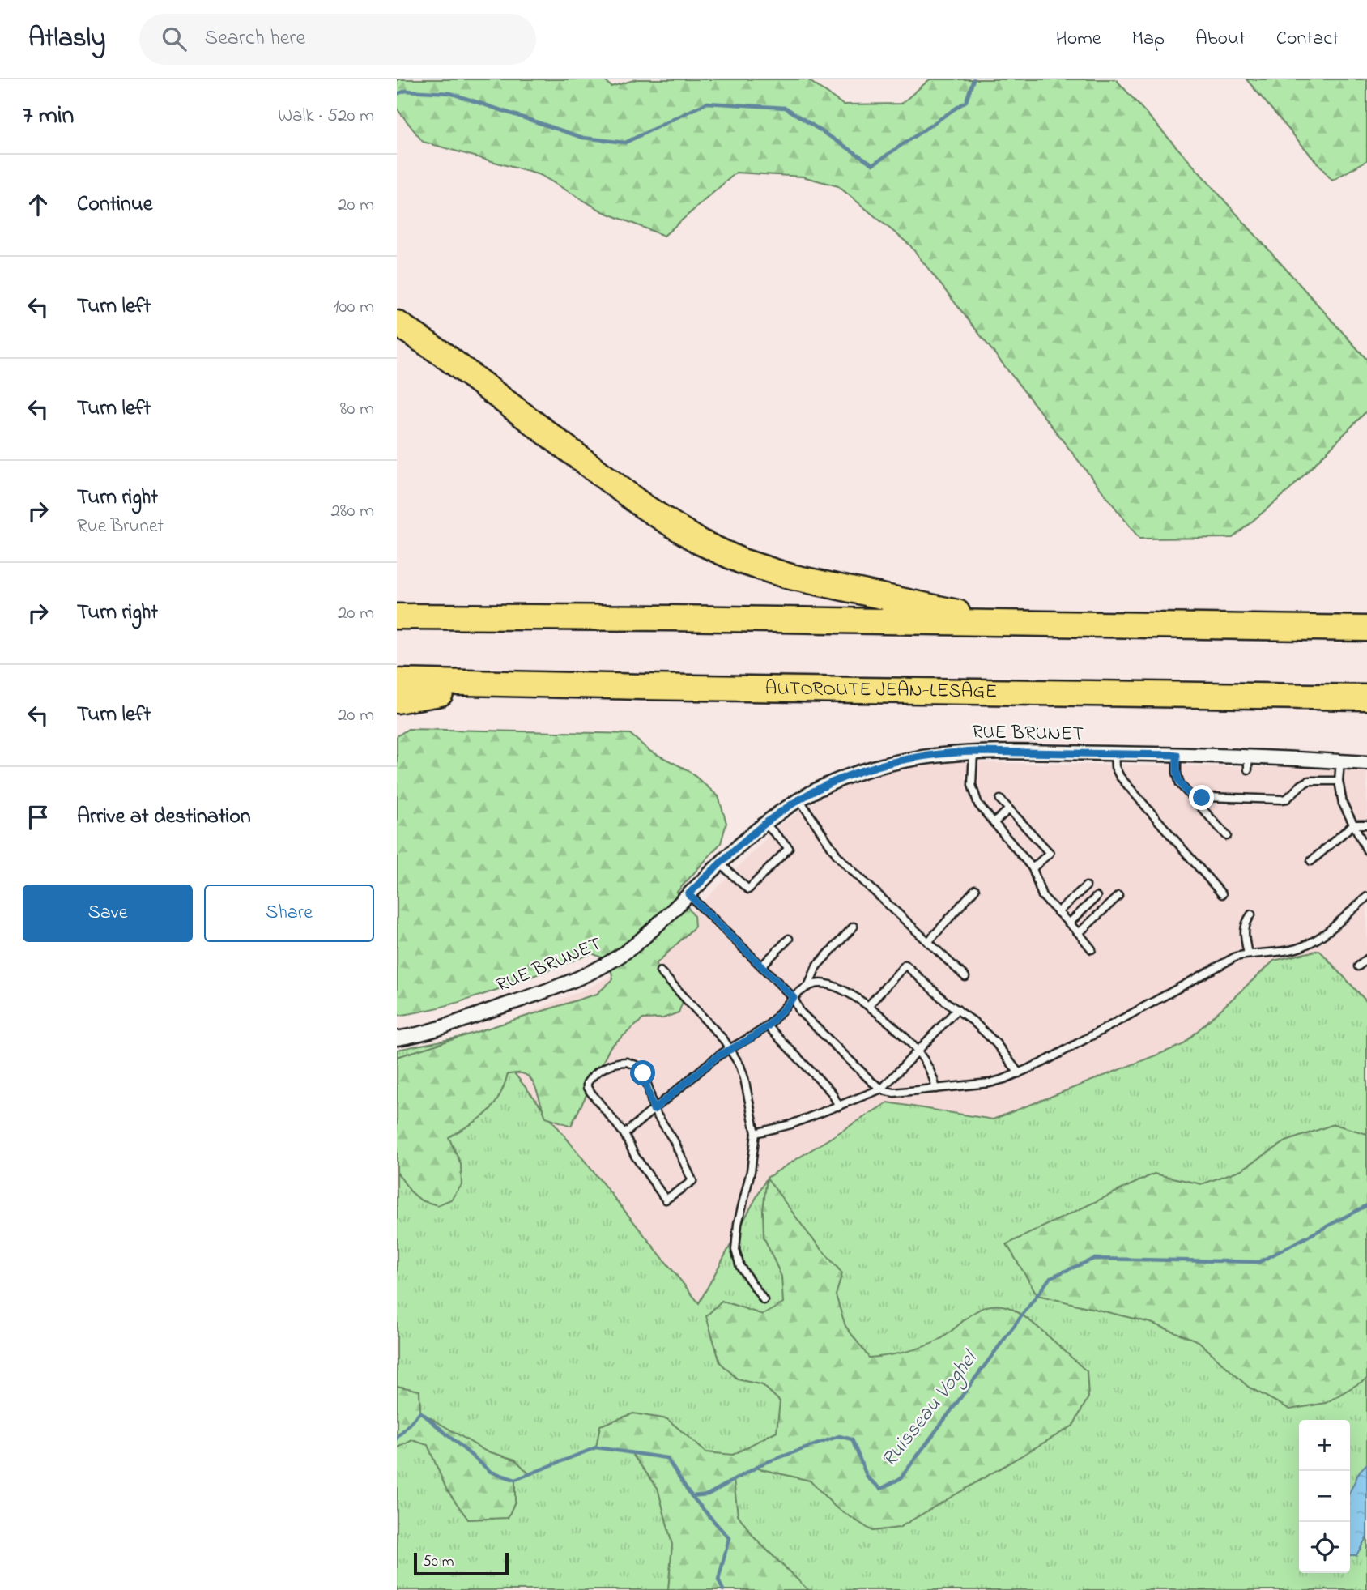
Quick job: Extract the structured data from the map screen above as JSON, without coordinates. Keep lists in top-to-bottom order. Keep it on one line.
{"streets":{"highway":["AUTOROUTE JEAN-LESAGE"],"street":["RUE BRUNET"]},"water":["Ruisseau Voghel"],"scale_bar":"50 m","page":{"header":"Atlasly","search":"Search here","nav":["Home","Map","About","Contact"],"heading":["7 min","Walk · 520 m"],"list":[["Continue","20 m"],["Turn left","100 m"],["Turn left","80 m"],["Turn right","Rue Brunet","280 m"],["Turn right","20 m"],["Turn left","20 m"],"Arrive at destination"],"buttons":["Save","Share"],"map_buttons":["+","−"],"scale":"50 m"}}
